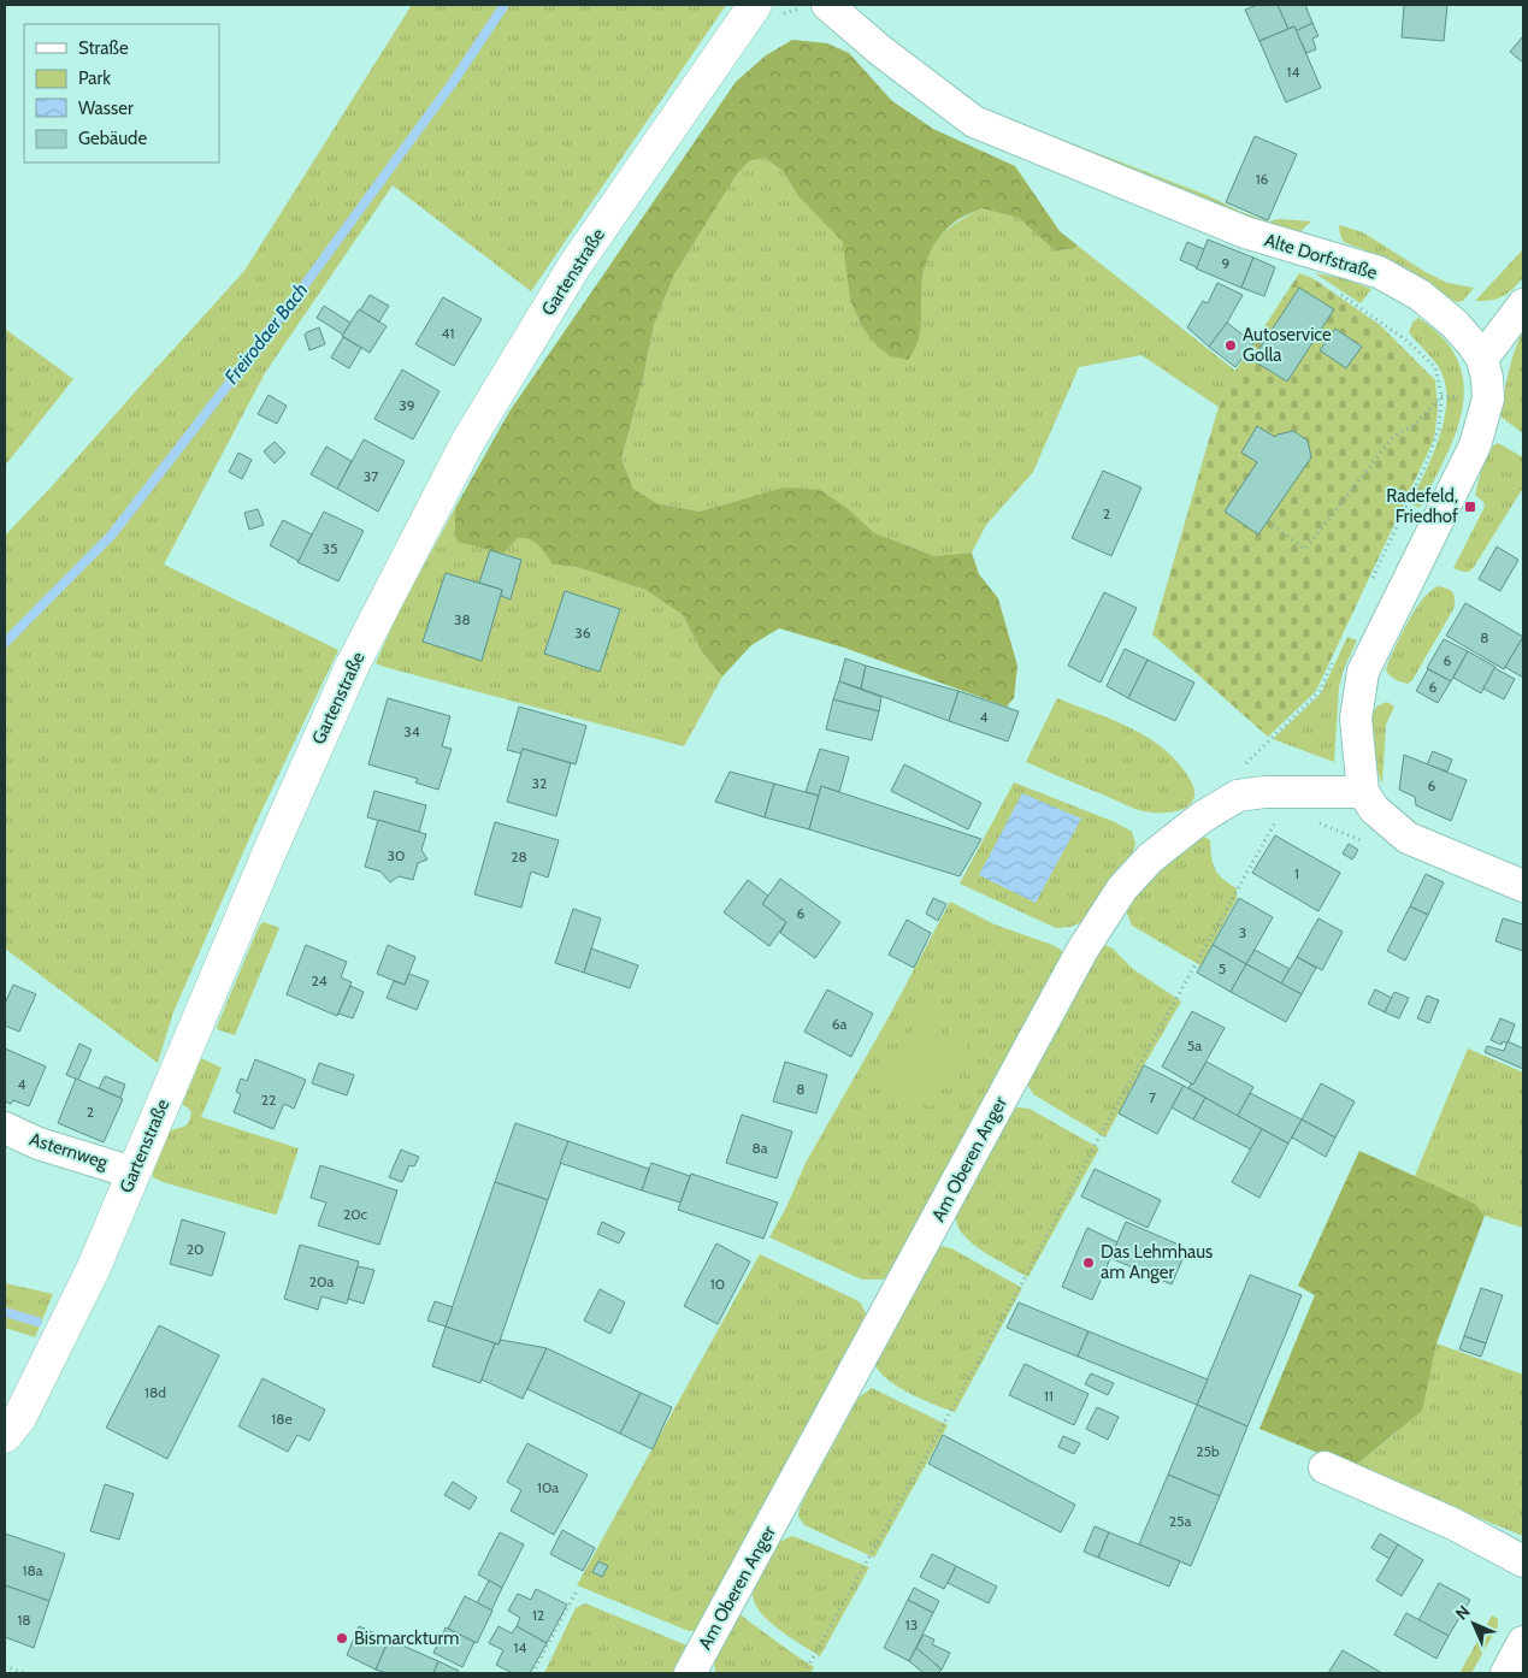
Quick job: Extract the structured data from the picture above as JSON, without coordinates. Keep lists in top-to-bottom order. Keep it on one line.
{"streets":{"main road":["Gartenstraße"],"street":["Alte Dorfstraße","Asternweg","Am Oberen Anger"]},"crossings":[["Alte Dorfstraße","Am Oberen Anger"],["Gartenstraße","Asternweg"]],"water":["Freirodaer Bach"],"places":{"other":["Autoservice Golla","Das Lehmhaus am Anger","Bismarckturm"],"transit":["Radefeld, Friedhof"]},"house_numbers":["14","16","9","41","39","37","2","35","38","36","8","6","6","4","34","32","6","30","28","1","6","3","5","24","6a","5a","4","8","7","22","2","8a","20c","20","20a","10","18d","11","18e","25b","10a","25a","18a","12","18","13","14"],"legend":["Straße","Park","Wasser","Gebäude"],"north":"top left"}
